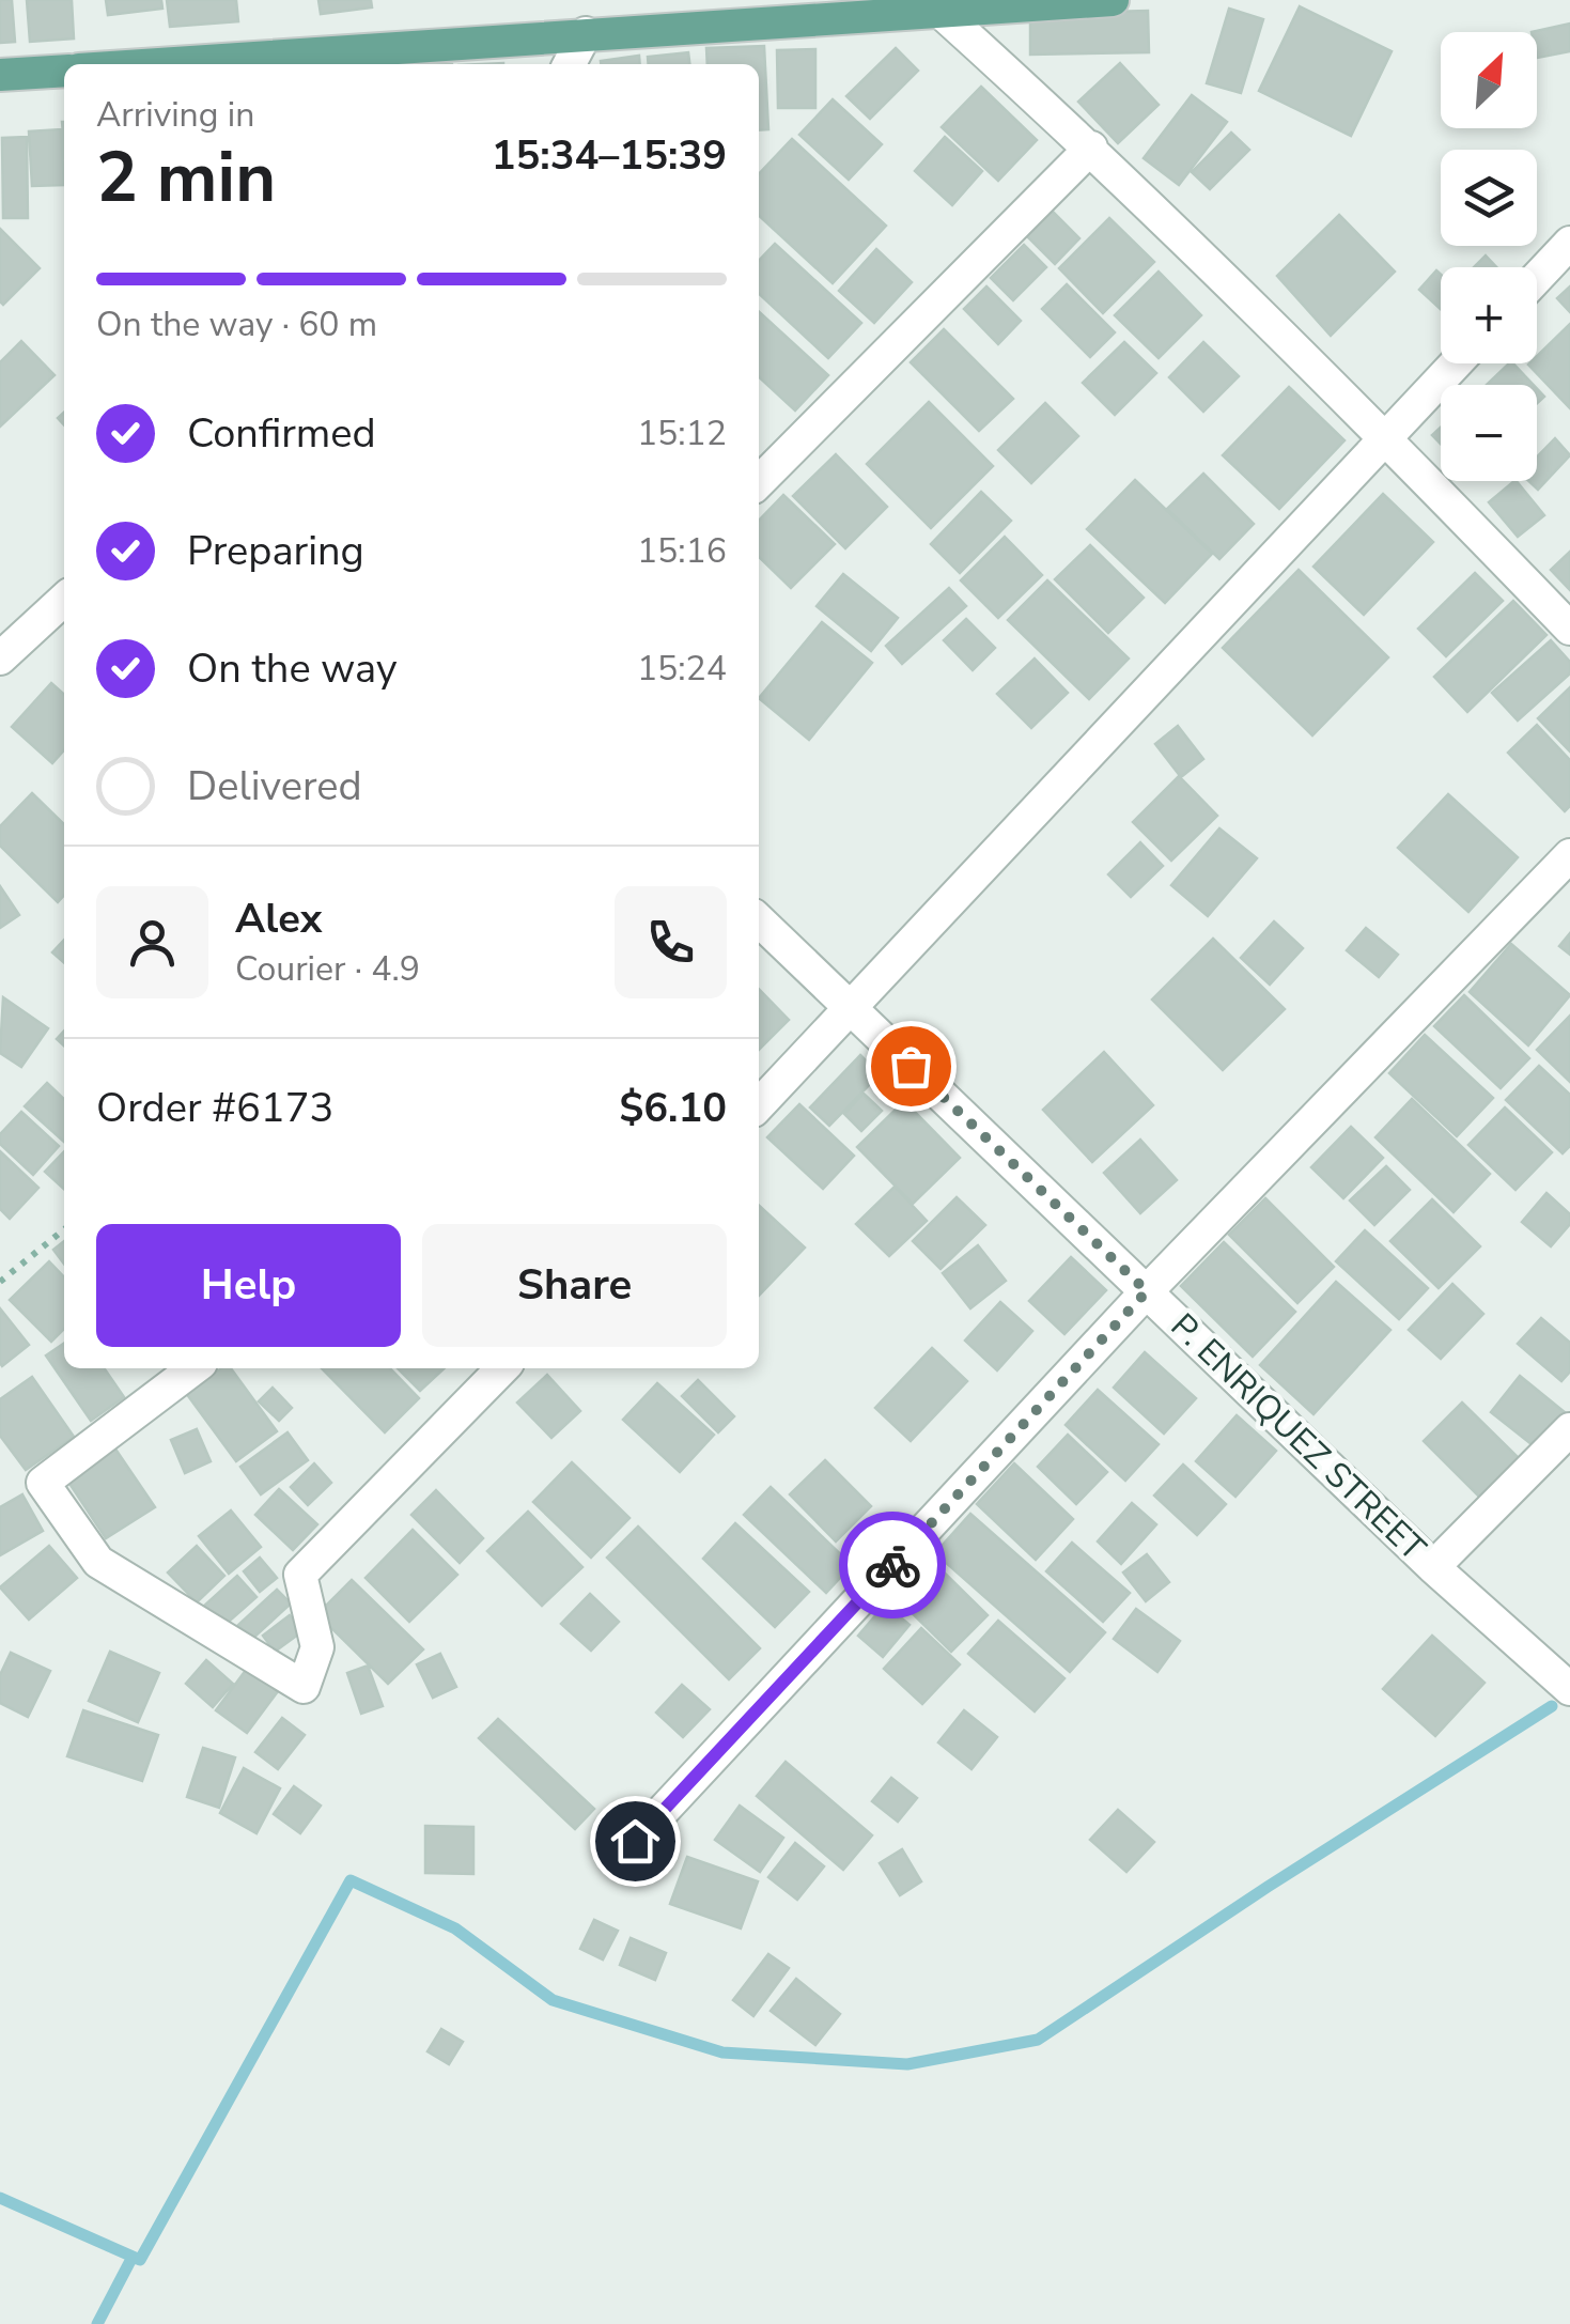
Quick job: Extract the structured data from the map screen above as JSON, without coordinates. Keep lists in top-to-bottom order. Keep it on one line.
{"streets":{"street":["P. ENRIQUEZ STREET"]},"north":"top right","page":{"map_buttons":["+","−"],"heading":["2 min","Arriving in","15:34–15:39"],"panel":["Alex","Courier · 4.9","Order #6173","$6.10"],"bar":"On the way · 60 m","list":[["Confirmed","15:12"],["Preparing","15:16"],["On the way","15:24"],"Delivered"],"buttons":["Help","Share"]}}
